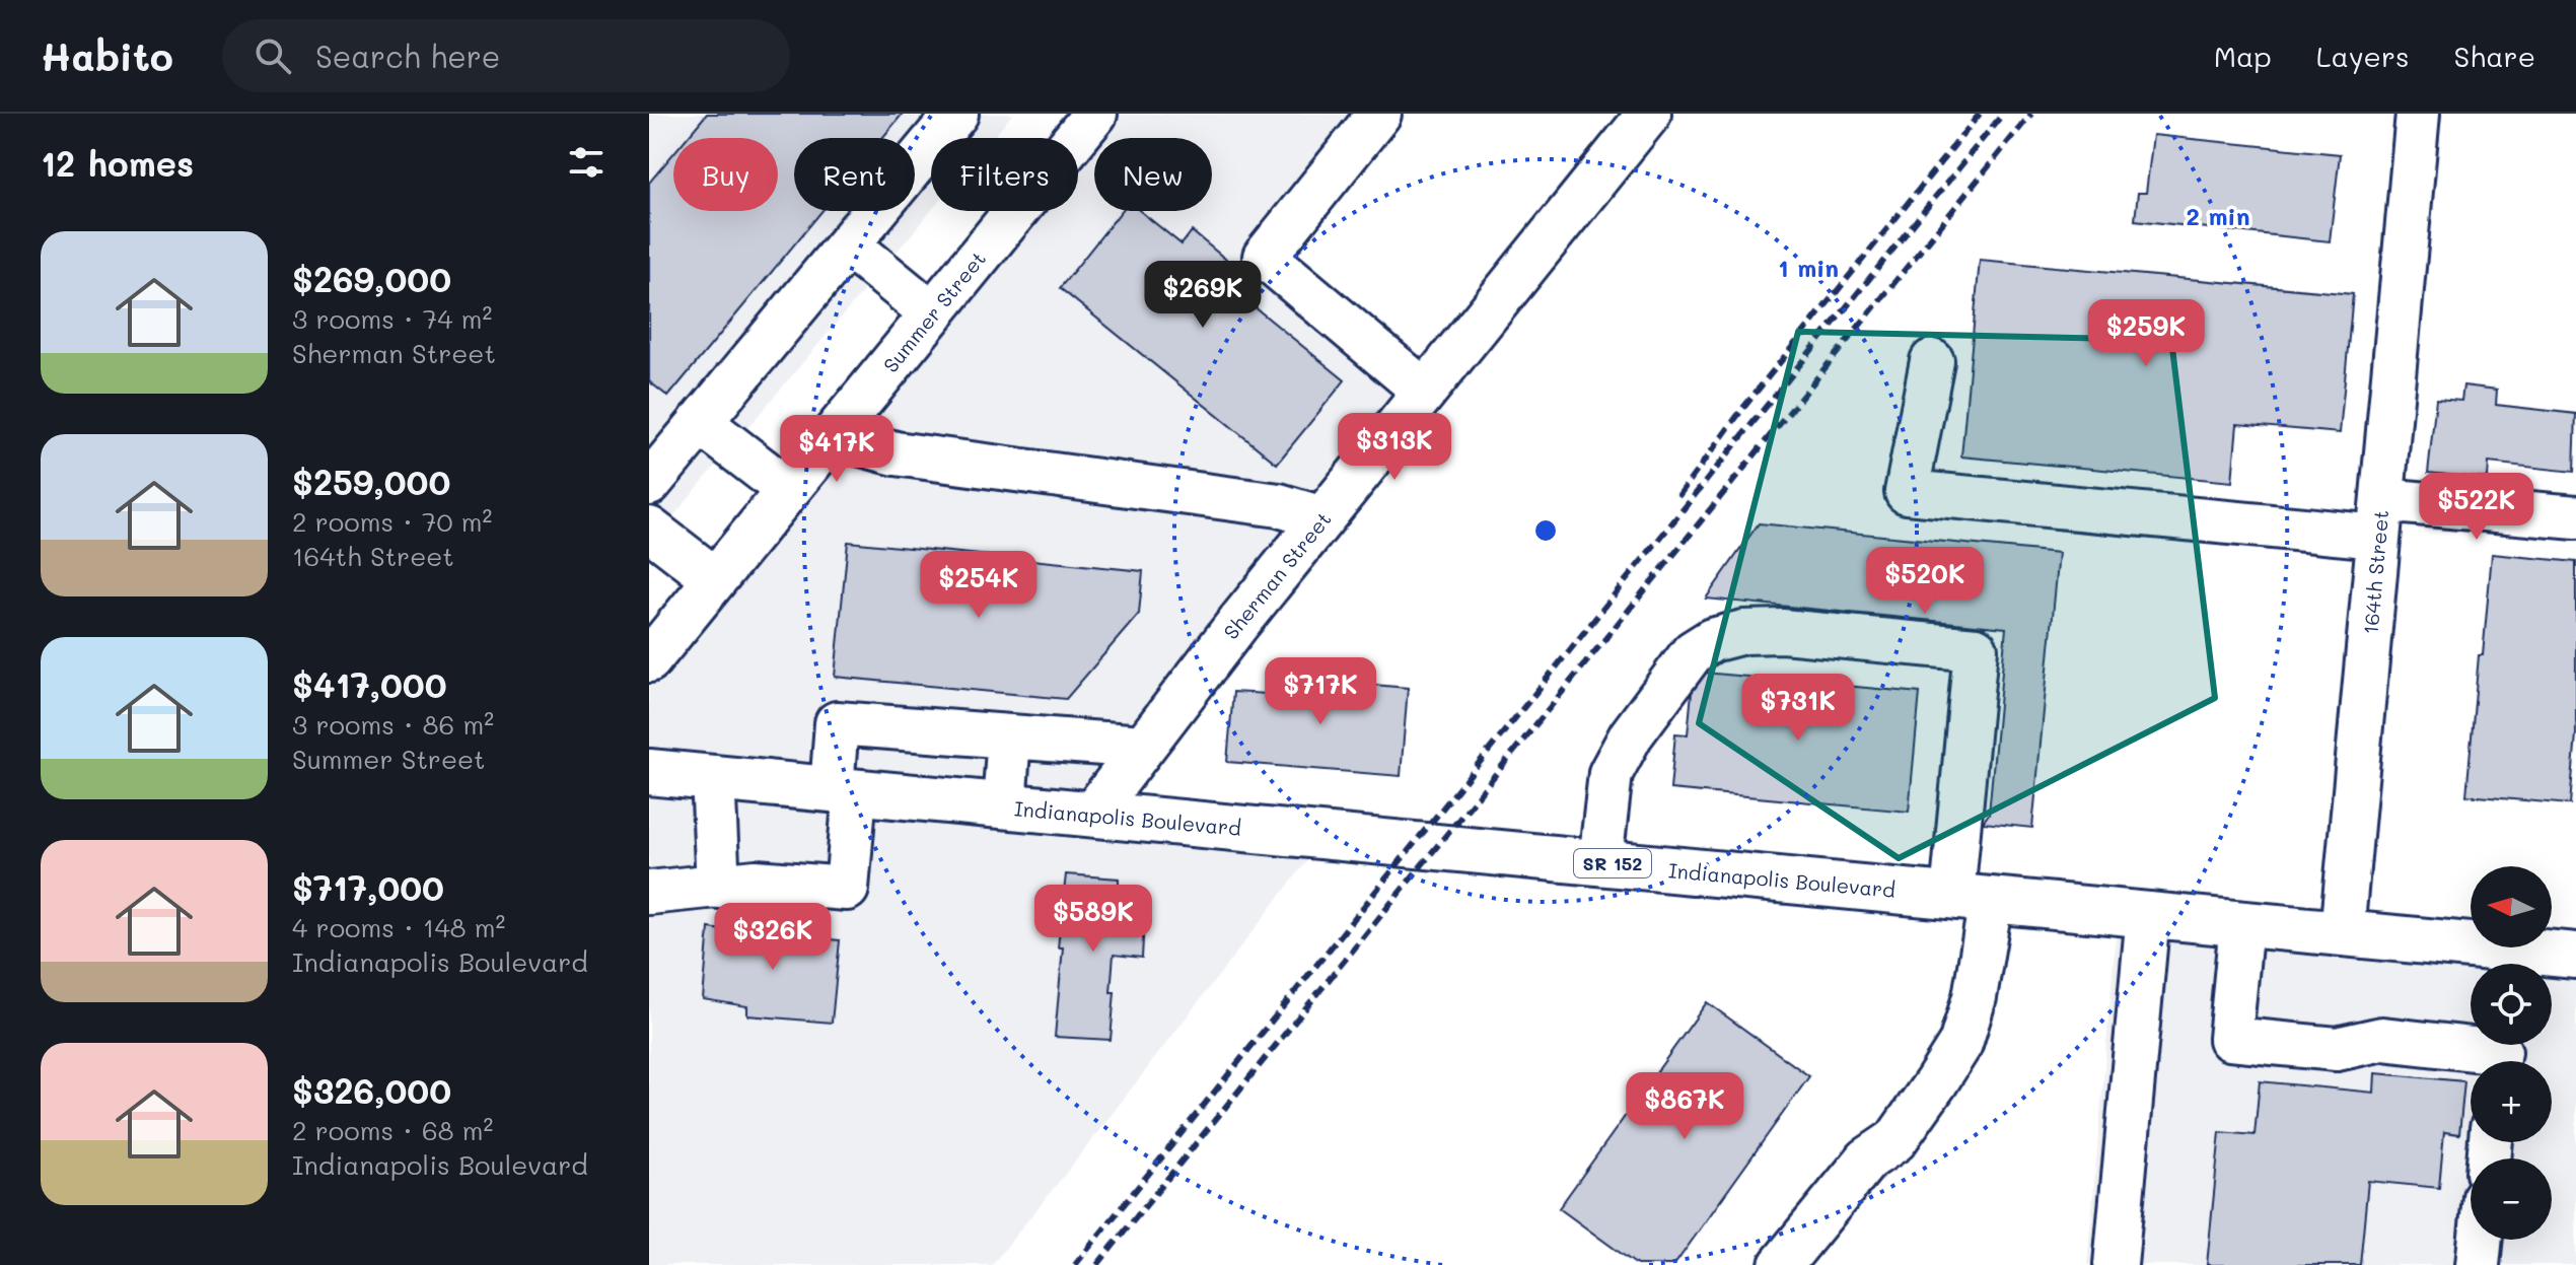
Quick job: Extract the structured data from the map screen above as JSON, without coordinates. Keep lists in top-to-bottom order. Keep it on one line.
{"streets":{"main road":["Indianapolis Boulevard","SR 152"],"street":["Summer Street","164th Street","Sherman Street"]},"crossings":[["164th Street","Indianapolis Boulevard"],["Sherman Street","Indianapolis Boulevard"]],"north":"left","page":{"header":"Habito","search":"Search here","nav":["Map","Layers","Share"],"heading":"12 homes","chip":["Buy","Rent","Filters","New"],"list":[{"name":"$269,000","note":"3 rooms · 74 m² · Sherman Street"},{"name":"$259,000","note":"2 rooms · 70 m² · 164th Street"},{"name":"$417,000","note":"3 rooms · 86 m² · Summer Street"},{"name":"$717,000","note":"4 rooms · 148 m² · Indianapolis Boulevard"},{"name":"$326,000","note":"2 rooms · 68 m² · Indianapolis Boulevard"}],"price":["$269K","$259K","$313K","$417K","$522K","$520K","$254K","$717K","$731K","$589K","$326K","$867K"],"map_buttons":["+","−"]},"rings":["2 min","1 min"]}
